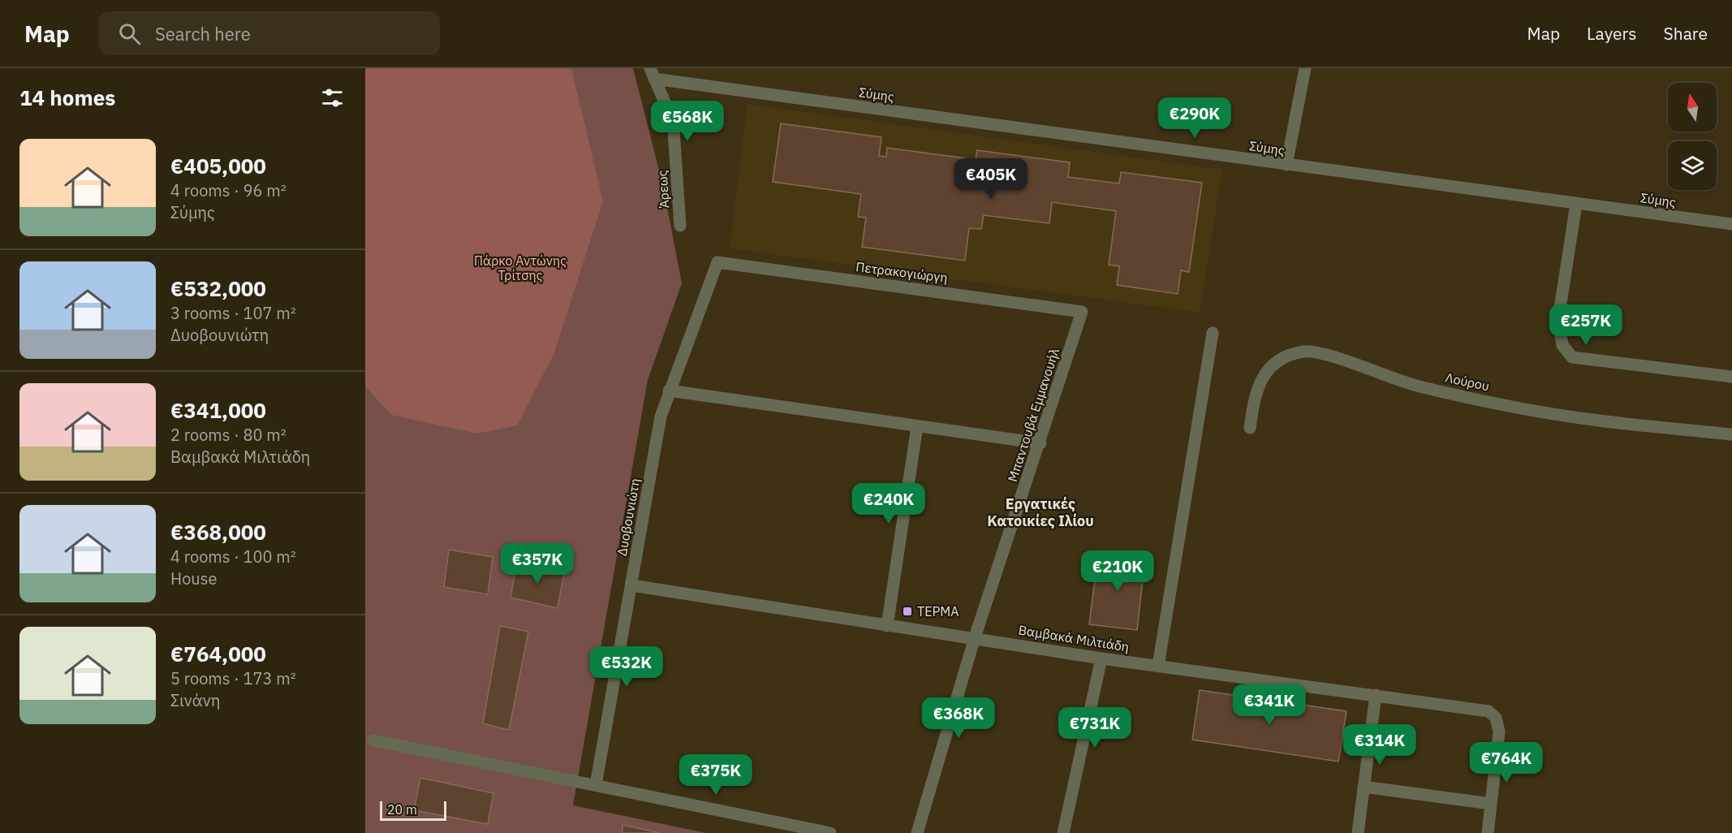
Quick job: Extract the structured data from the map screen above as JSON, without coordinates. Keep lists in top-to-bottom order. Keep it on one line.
{"streets":{"street":["Σύμης","Άρεως","Πετρακογιώργη","Λούρου","Μπαντουβά Εμμανουήλ","Δυοβουνιώτη","Βαμβακά Μιλτιάδη"]},"crossings":[["Σύμης","Άρεως"],["Πετρακογιώργη","Μπαντουβά Εμμανουήλ"],["Πετρακογιώργη","Δυοβουνιώτη"],["Μπαντουβά Εμμανουήλ","Βαμβακά Μιλτιάδη"],["Δυοβουνιώτη","Βαμβακά Μιλτιάδη"]],"districts":["Εργατικές Κατοικίες Ιλίου"],"parks":["Πάρκο Αντώνης Τρίτσης"],"places":{"transit":["ΤΕΡΜΑ"]},"scale_bar":"20 m","north":"top","page":{"header":"Map","search":"Search here","nav":["Map","Layers","Share"],"heading":"14 homes","price":["€290K","€568K","€405K","€257K","€240K","€357K","€210K","€532K","€341K","€368K","€731K","€314K","€764K","€375K"],"list":[{"name":"€405,000","note":"4 rooms · 96 m² · Σύμης"},{"name":"€532,000","note":"3 rooms · 107 m² · Δυοβουνιώτη"},{"name":"€341,000","note":"2 rooms · 80 m² · Βαμβακά Μιλτιάδη"},{"name":"€368,000","note":"4 rooms · 100 m² · House"},{"name":"€764,000","note":"5 rooms · 173 m² · Σινάνη"}],"scale":"20 m"}}
